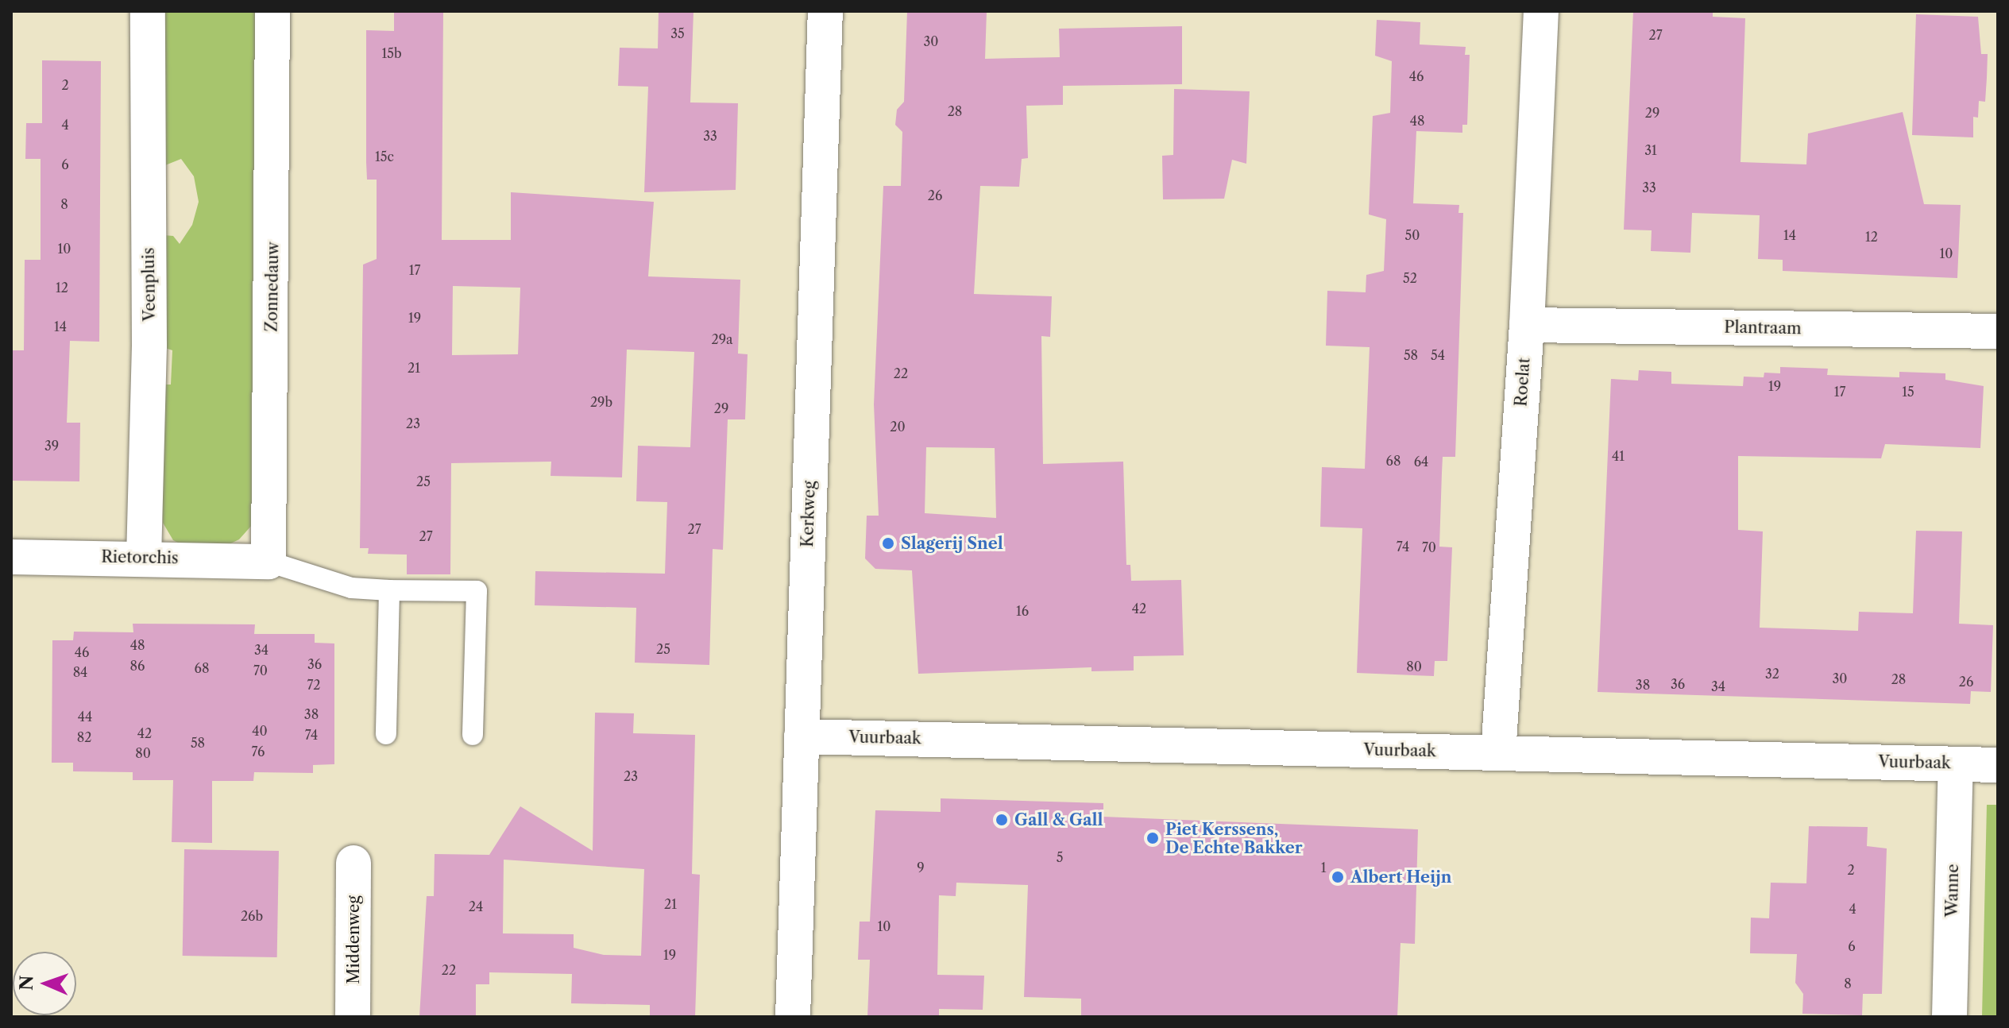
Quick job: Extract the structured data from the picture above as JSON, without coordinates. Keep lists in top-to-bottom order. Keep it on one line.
{"streets":{"street":["Veenpluis","Zonnedauw","Plantraam","Roelat","Kerkweg","Rietorchis","Vuurbaak","Wanne","Middenweg"]},"crossings":[["Veenpluis","Rietorchis"],["Zonnedauw","Rietorchis"],["Plantraam","Roelat"],["Roelat","Vuurbaak"],["Kerkweg","Vuurbaak"],["Vuurbaak","Wanne"]],"places":["Slagerij Snel","Gall & Gall","Piet Kerssens, De Echte Bakker","Albert Heijn"],"house_numbers":["35","27","30","15b","46","2","28","29","48","4","33","31","15c","6","33","26","8","50","14","12","10","10","17","52","12","19","14","29a","58","54","21","22","19","17","15","29b","29","23","20","39","41","68","64","25","27","27","74","70","42","16","48","25","34","46","36","86","80","68","70","84","32","30","28","26","36","72","38","34","38","44","40","42","74","82","58","76","80","23","5","9","1","2","21","24","4","26b","10","6","19","22","8"],"north":"left"}
